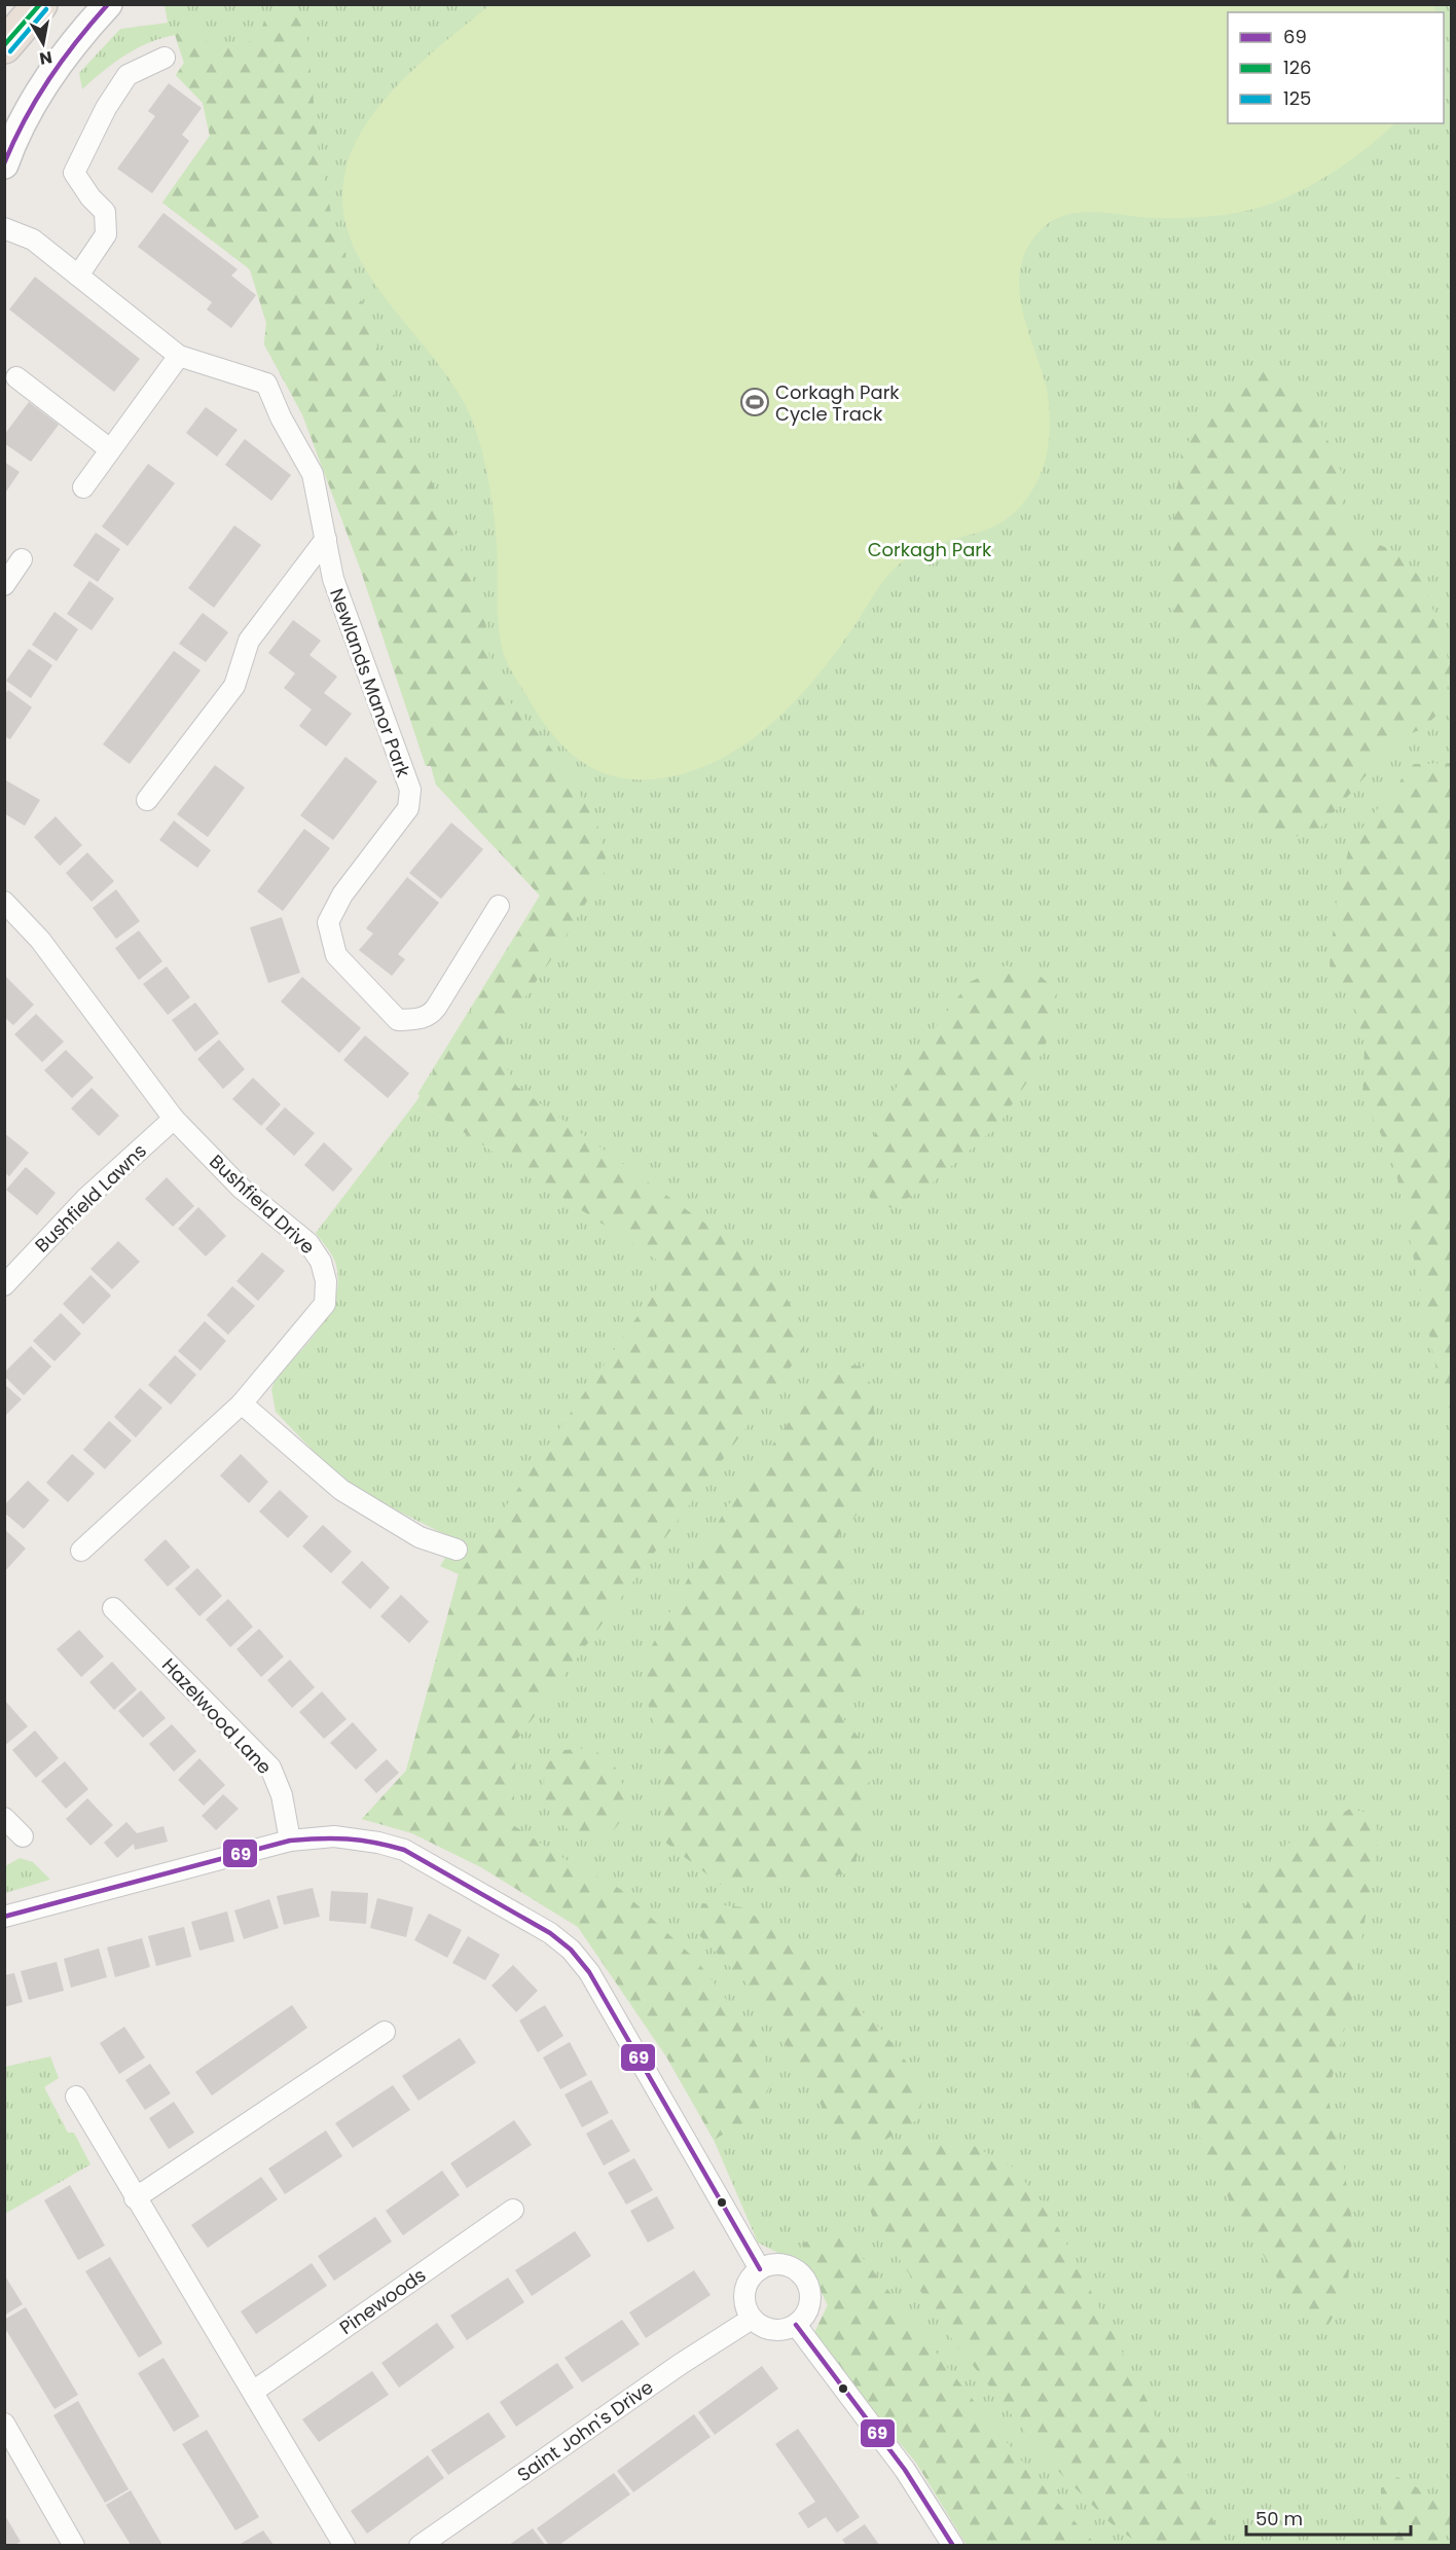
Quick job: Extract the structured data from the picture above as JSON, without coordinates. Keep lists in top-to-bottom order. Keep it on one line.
{"streets":{"street":["Newlands Manor Park","Bushfield Lawns","Bushfield Drive","Hazelwood Lane","Pinewoods","Saint John's Drive"]},"crossings":[["Bushfield Lawns","Bushfield Drive"]],"parks":["Corkagh Park"],"places":{"sports":["Corkagh Park Cycle Track"]},"lines":["transit line 69","transit line 126","transit line 125"],"legend":["69","126","125"],"scale_bar":"50 m","north":"bottom"}
